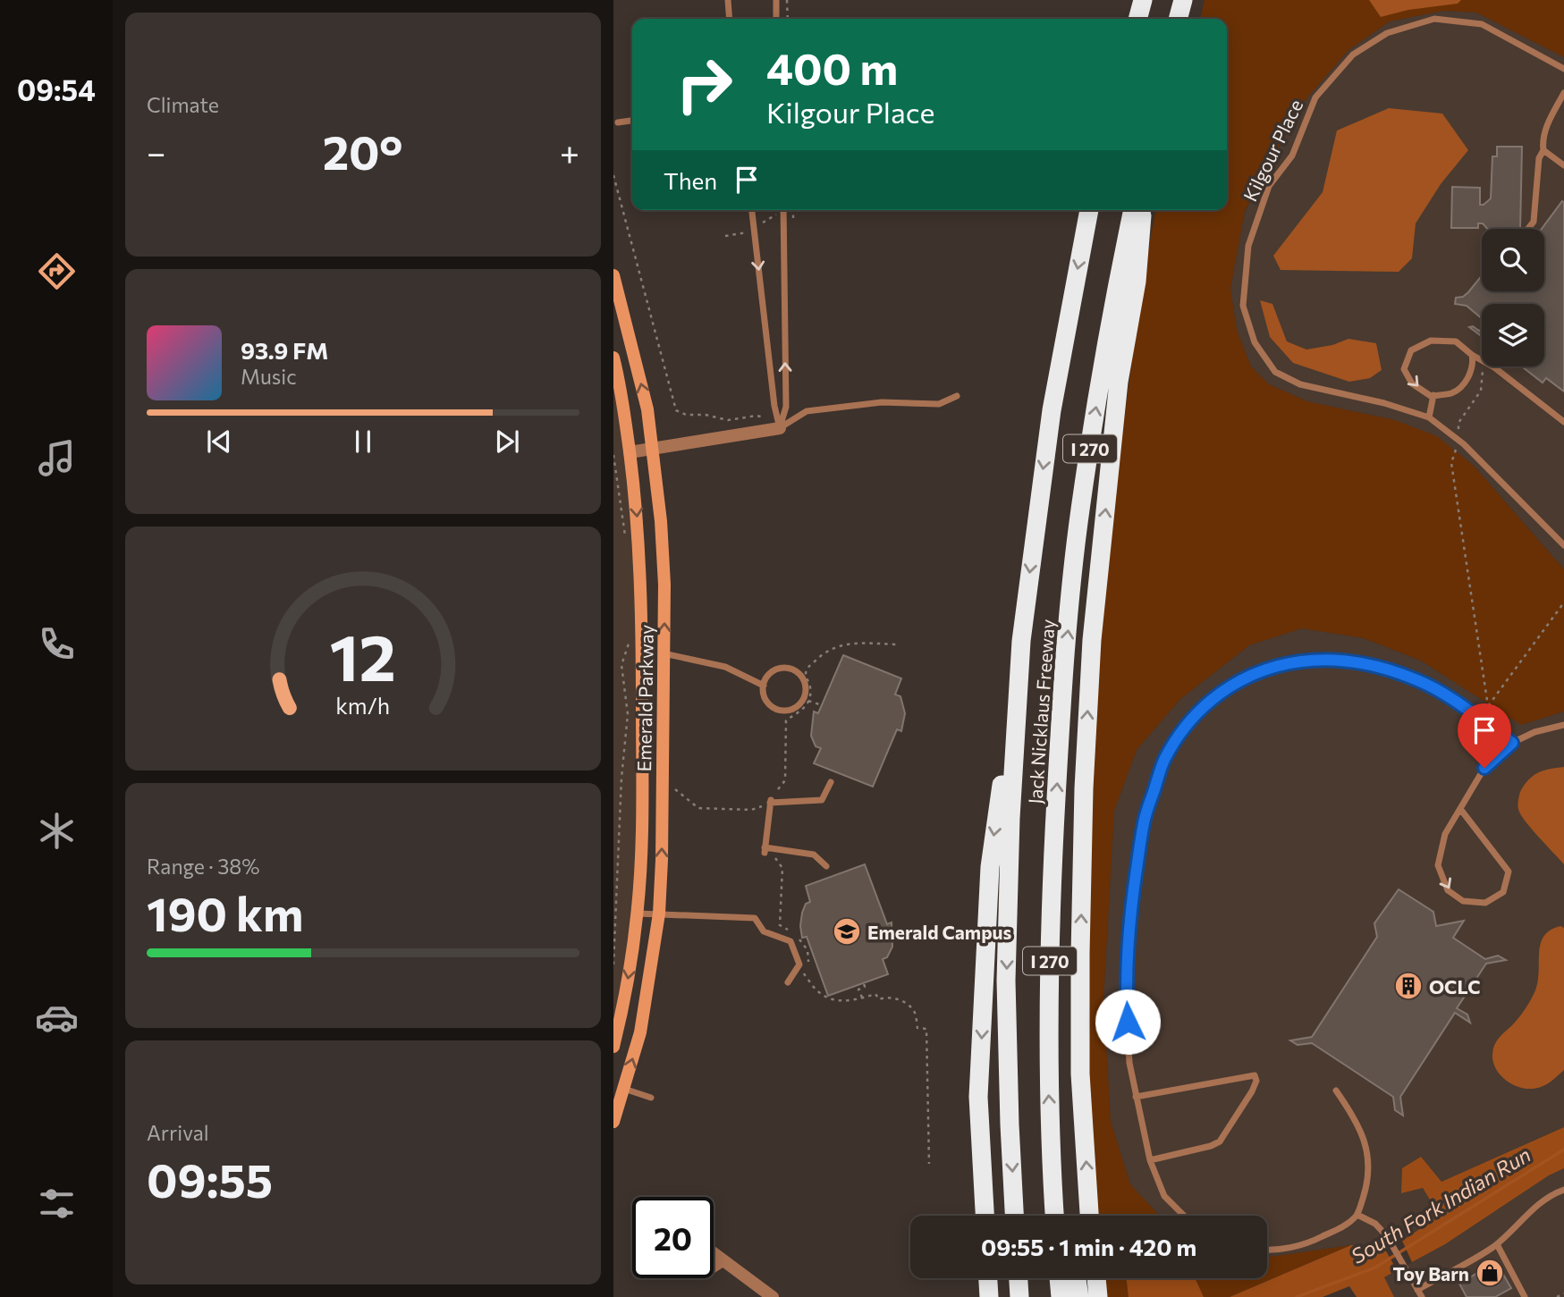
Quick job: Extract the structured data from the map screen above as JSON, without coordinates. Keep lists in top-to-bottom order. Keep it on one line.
{"streets":{"highway":["I 270","Jack Nicklaus Freeway"],"main road":["Emerald Parkway"],"lane":["Kilgour Place"]},"water":["South Fork Indian Run"],"places":{"school or university":["Emerald Campus"],"building":["OCLC"],"shop":["Toy Barn"]},"page":{"tabs":"09:54","tile":["Climate",["Range · 38%","190 km"],["Arrival","09:55"]],"turn":["400 m","Kilgour Place"],"heat":["−","20°","+"],"then":"Then","song":["93.9 FM","Music"],"limit":"20","trip":"09:55 · 1 min · 420 m","gauge":["12","km/h"]}}
